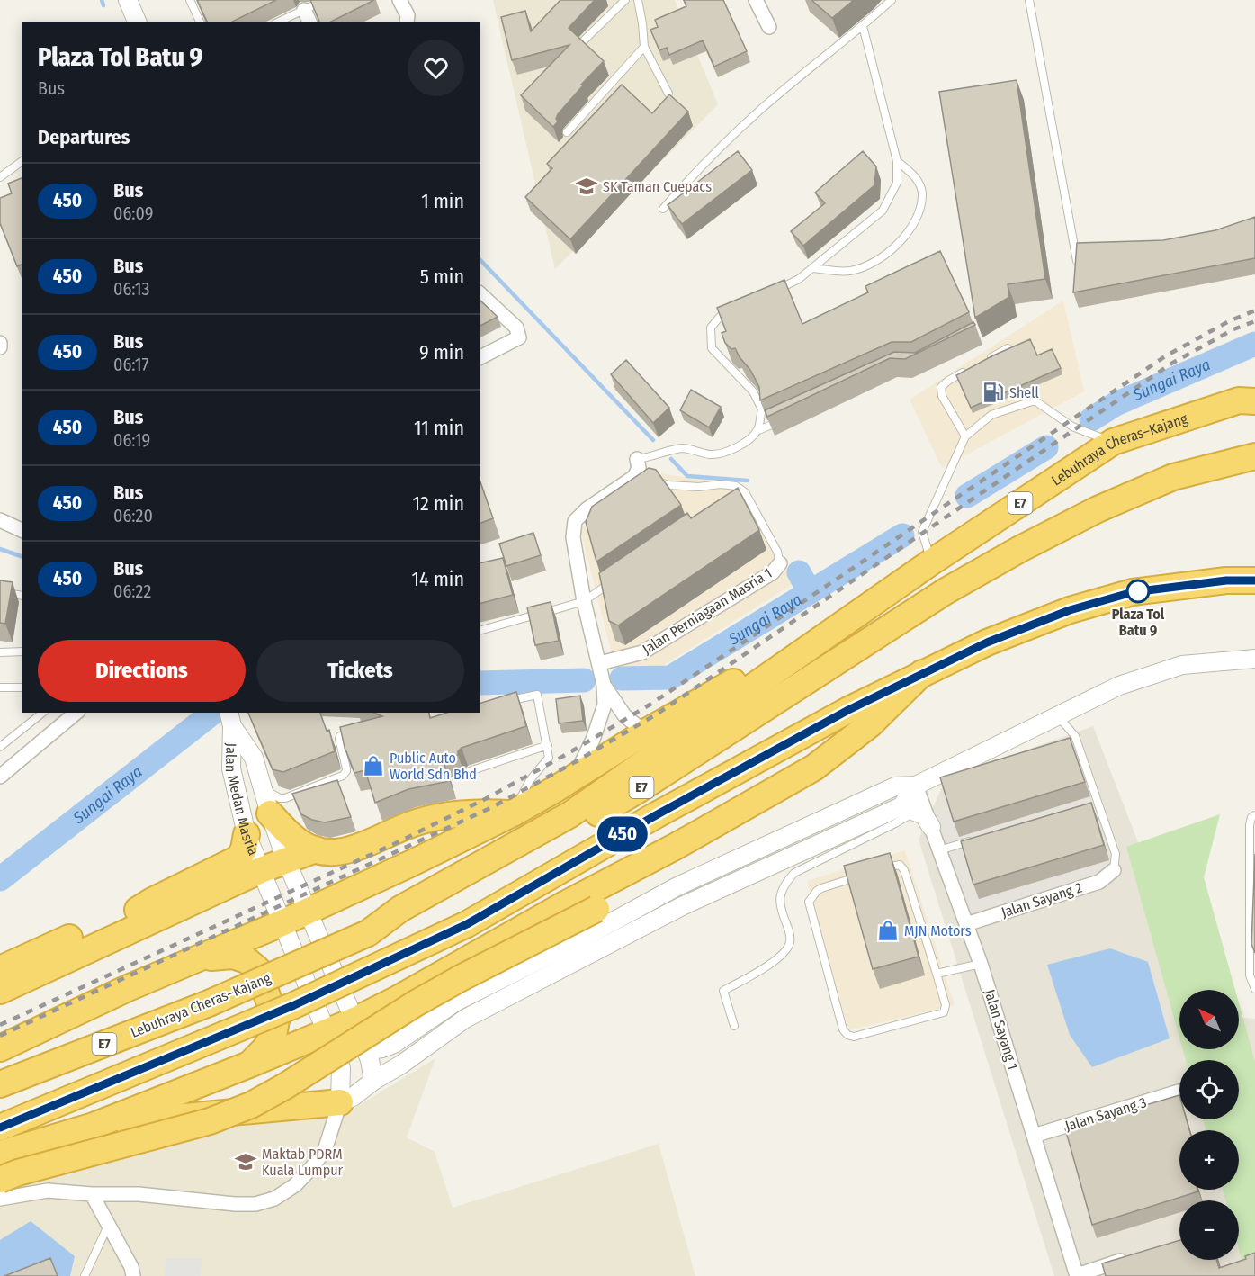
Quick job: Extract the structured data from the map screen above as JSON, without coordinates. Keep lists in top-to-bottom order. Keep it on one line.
{"streets":{"highway":["Lebuhraya Cheras–Kajang","E7"],"street":["Jalan Perniagaan Masria 1","Jalan Medan Masria","Jalan Sayang 2","Jalan Sayang 1","Jalan Sayang 3"]},"crossings":[["Lebuhraya Cheras–Kajang","E7"],["Jalan Sayang 2","Jalan Sayang 1"],["Jalan Sayang 1","Jalan Sayang 3"]],"water":["Sungai Raya"],"places":{"school or university":["SK Taman Cuepacs","Maktab PDRM Kuala Lumpur"],"fuel station":["Shell"],"other":["Plaza Tol Batu 9"],"shop":["Public Auto World Sdn Bhd","MJN Motors"]},"lines":["bus line 450"],"north":"top left","page":{"on_map":"450","heading":[["Plaza Tol Batu 9","Bus"],"Departures"],"list":[{"mark":"450","name":"Bus","note":"06:09","value":"1 min"},{"mark":"450","name":"Bus","note":"06:13","value":"5 min"},{"mark":"450","name":"Bus","note":"06:17","value":"9 min"},{"mark":"450","name":"Bus","note":"06:19","value":"11 min"},{"mark":"450","name":"Bus","note":"06:20","value":"12 min"},{"mark":"450","name":"Bus","note":"06:22","value":"14 min"}],"buttons":["Directions","Tickets"],"map_buttons":["+","−"]}}
